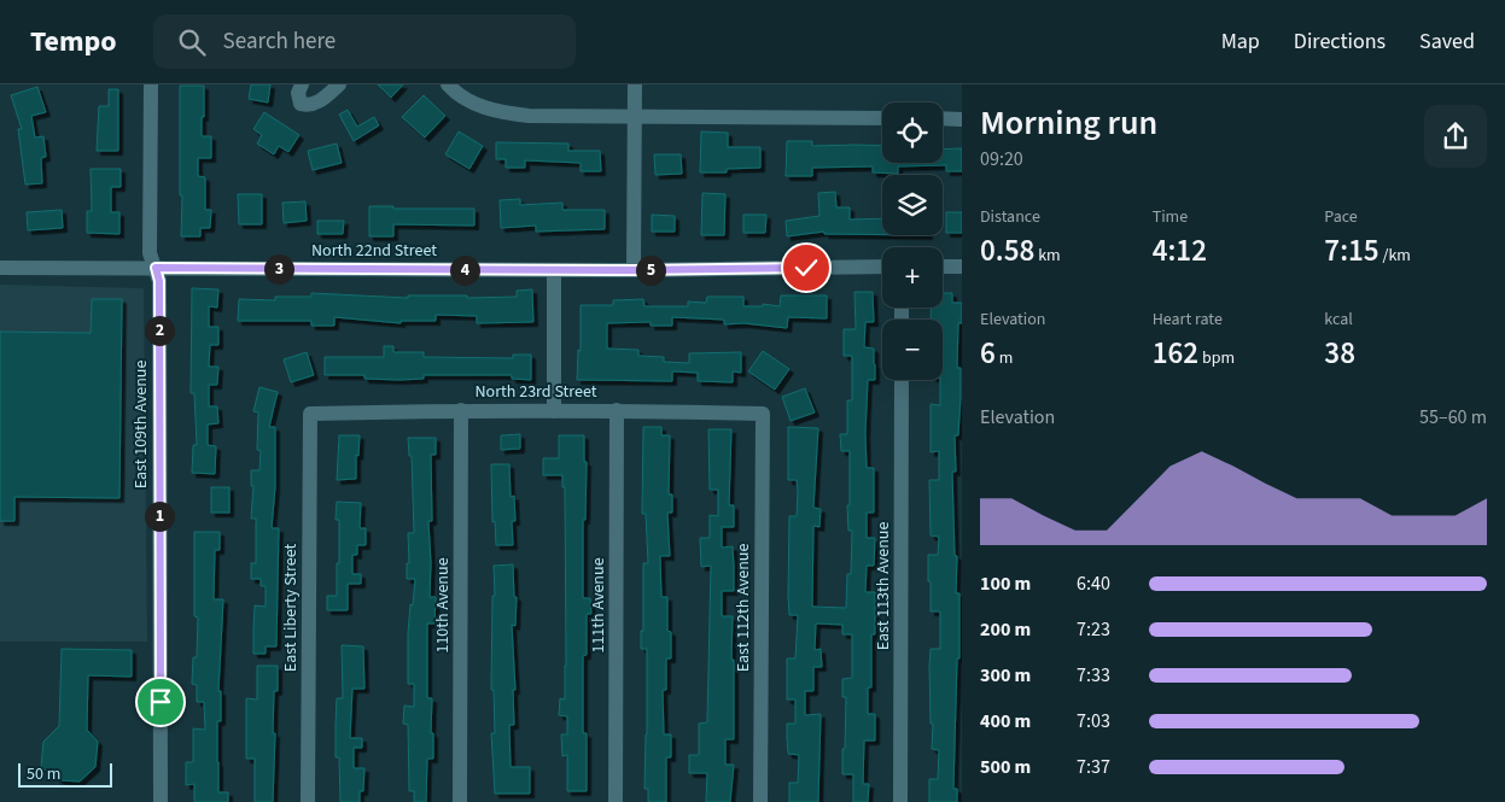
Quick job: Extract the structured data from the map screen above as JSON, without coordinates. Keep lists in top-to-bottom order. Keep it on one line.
{"streets":{"street":["North 22nd Street","North 23rd Street","East 109th Avenue","East 113th Avenue","110th Avenue","111th Avenue","East Liberty Street","East 112th Avenue"]},"crossings":[["North 22nd Street","East 109th Avenue"],["North 23rd Street","110th Avenue"],["North 23rd Street","111th Avenue"],["North 23rd Street","East Liberty Street"],["North 23rd Street","East 112th Avenue"]],"scale_bar":"50 m","page":{"header":"Tempo","search":"Search here","nav":["Map","Directions","Saved"],"heading":["Morning run","09:20"],"map_buttons":["+","−"],"stats":[["Distance","0.58 km"],["Time","4:12"],["Pace","7:15 /km"],["Elevation","6 m"],["Heart rate","162 bpm"],["kcal","38"]],"pins":["3","4","5","2","1"],"chart":["Elevation","55–60 m"],"list":[{"name":"100 m","note":"6:40"},{"name":"200 m","note":"7:23"},{"name":"300 m","note":"7:33"},{"name":"400 m","note":"7:03"},{"name":"500 m","note":"7:37"}],"scale":"50 m"}}
